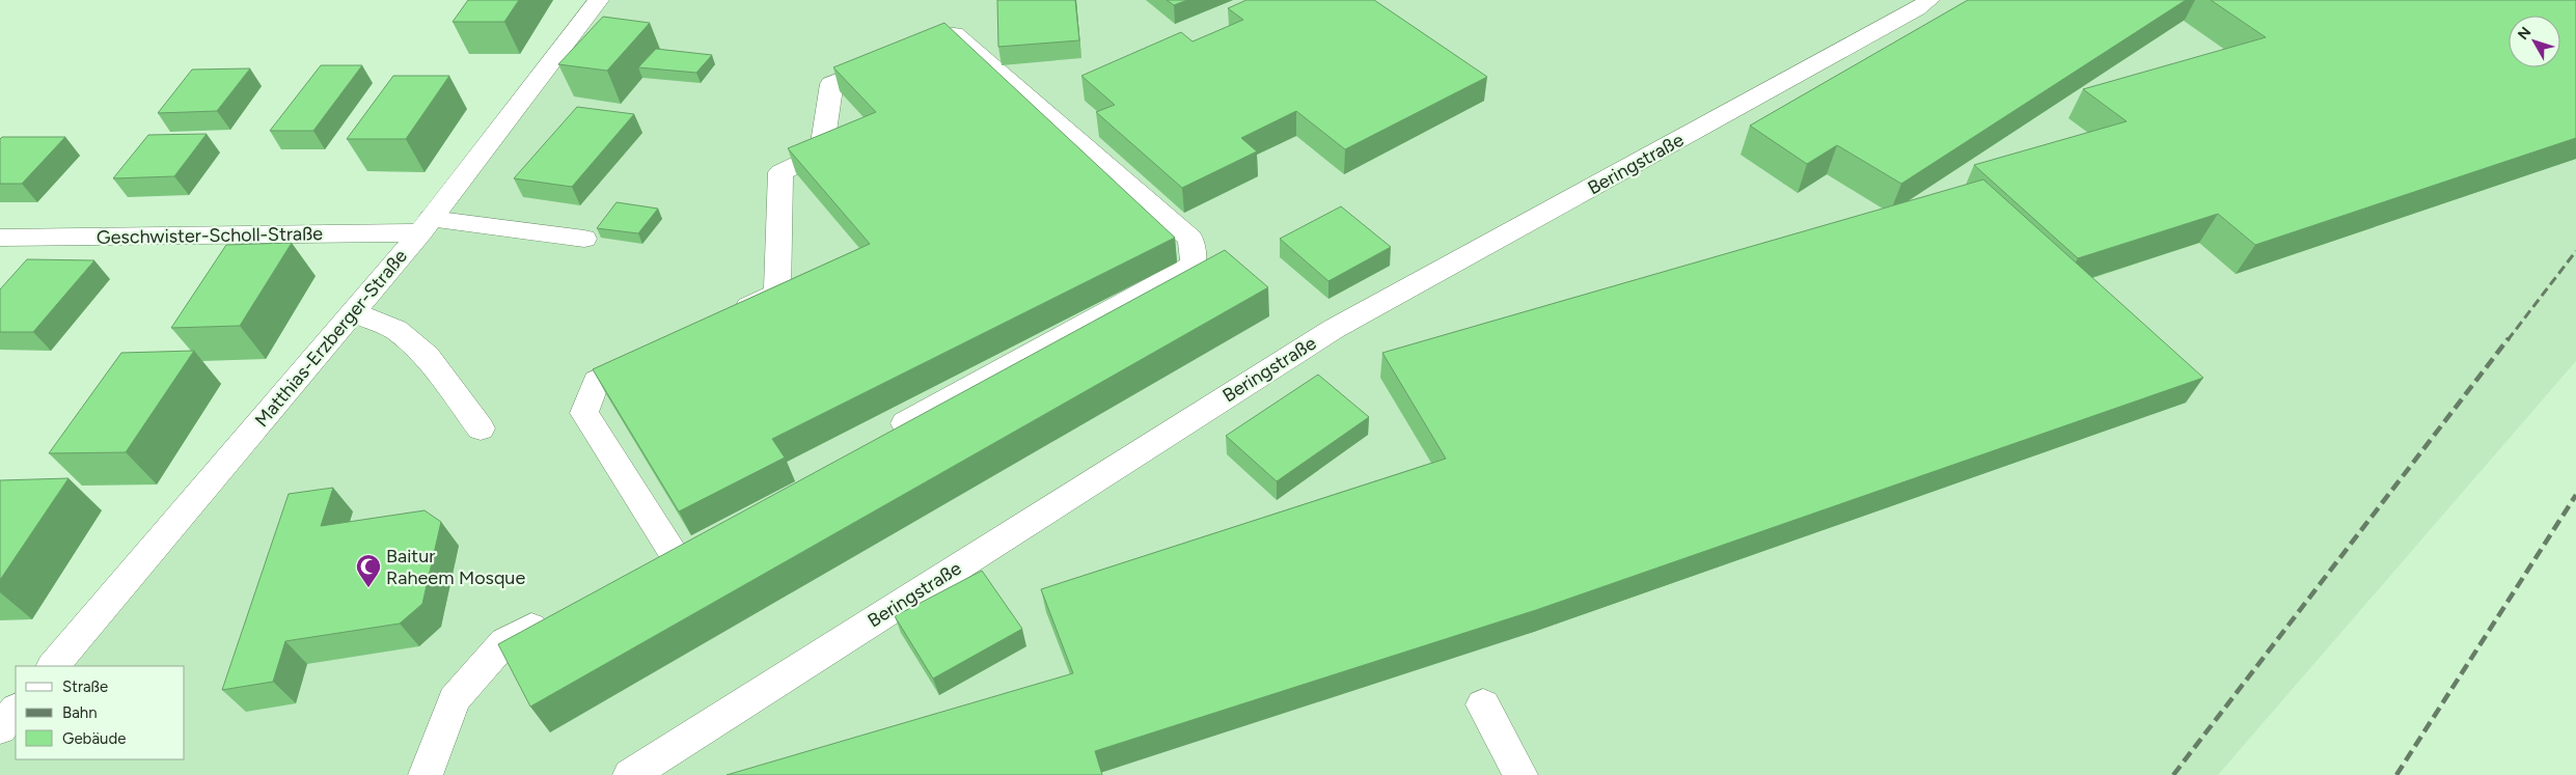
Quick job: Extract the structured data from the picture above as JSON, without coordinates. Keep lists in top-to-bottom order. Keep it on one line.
{"streets":{"street":["Beringstraße","Geschwister-Scholl-Straße","Matthias-Erzberger-Straße"]},"crossings":[["Geschwister-Scholl-Straße","Matthias-Erzberger-Straße"]],"places":{"mosque":["Baitur Raheem Mosque"]},"legend":["Straße","Bahn","Gebäude"],"north":"top left"}
